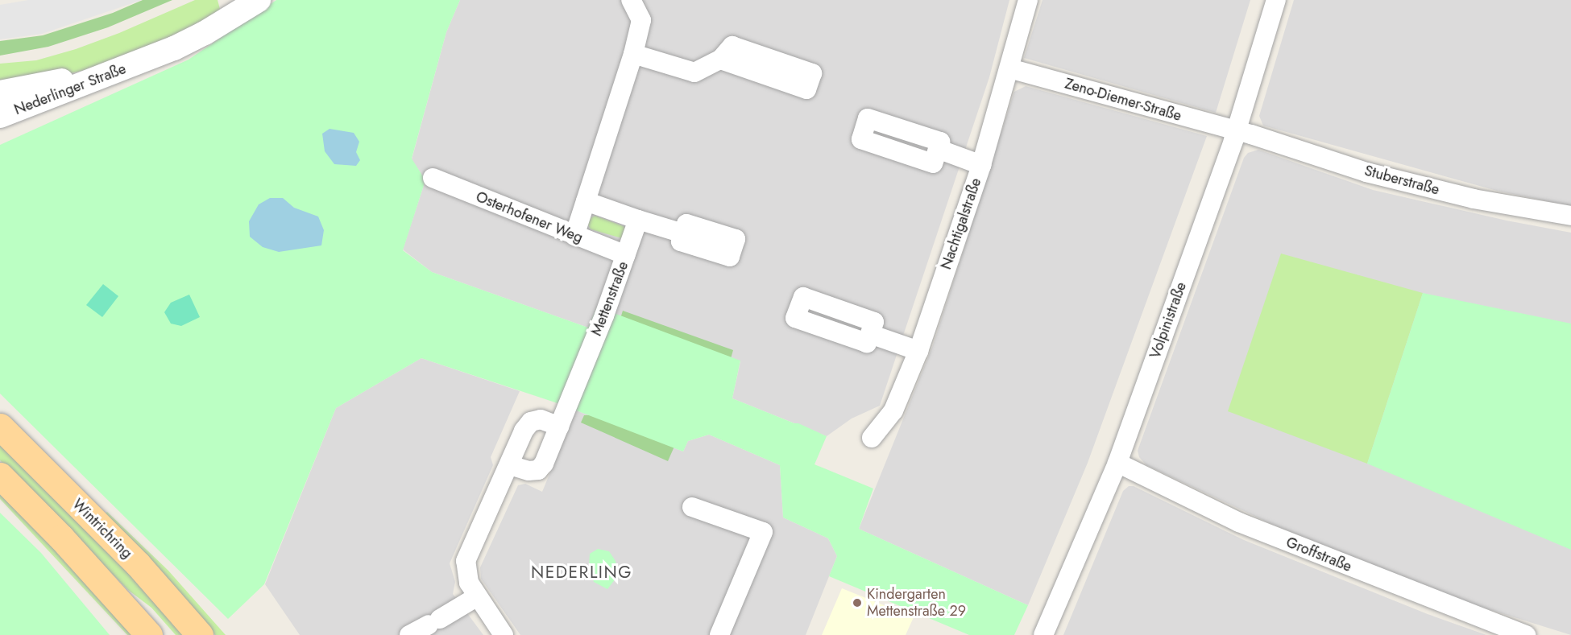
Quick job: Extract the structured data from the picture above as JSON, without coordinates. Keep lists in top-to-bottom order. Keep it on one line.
{"streets":{"main road":["Wintrichring"],"street":["Nederlinger Straße","Zeno-Diemer-Straße","Stuberstraße","Osterhofener Weg","Nachtigalstraße","Mettenstraße","Volpinistraße","Groffstraße"]},"crossings":[["Zeno-Diemer-Straße","Stuberstraße"],["Zeno-Diemer-Straße","Nachtigalstraße"],["Zeno-Diemer-Straße","Volpinistraße"],["Stuberstraße","Volpinistraße"],["Osterhofener Weg","Mettenstraße"],["Volpinistraße","Groffstraße"]],"districts":["NEDERLING"],"places":["Kindergarten Mettenstraße 29"]}
